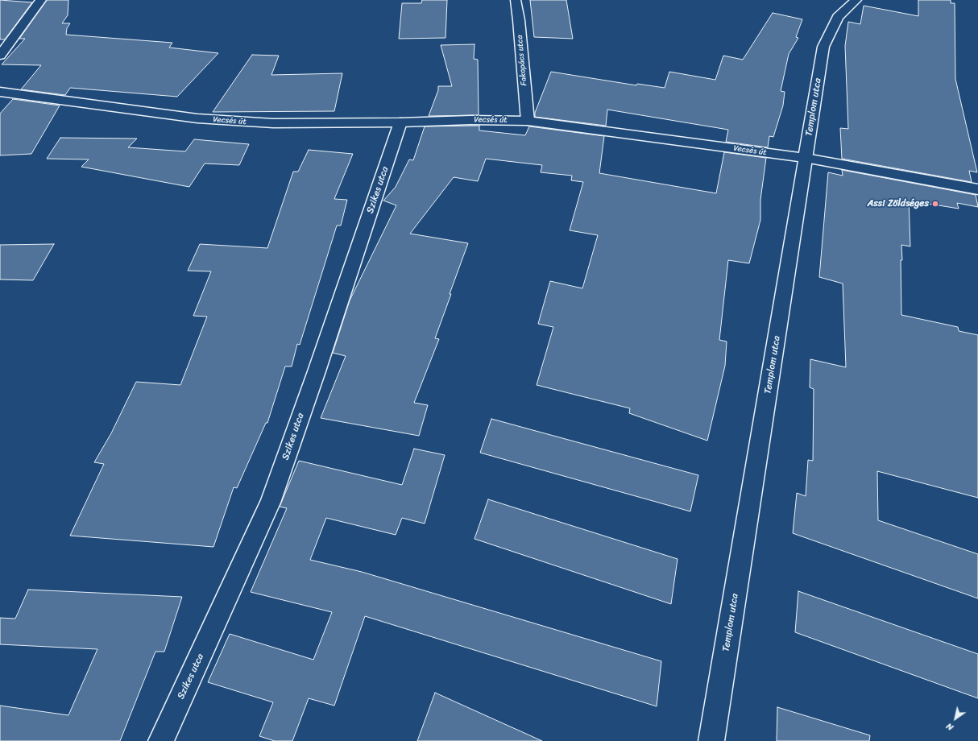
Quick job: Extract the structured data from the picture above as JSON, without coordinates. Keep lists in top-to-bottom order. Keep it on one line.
{"streets":{"street":["Fakopács utca","Templom utca","Vecsés út","Szikes utca"]},"crossings":[["Fakopács utca","Vecsés út"],["Templom utca","Vecsés út"],["Vecsés út","Szikes utca"]],"places":["Assi Zöldséges"],"north":"bottom left"}
